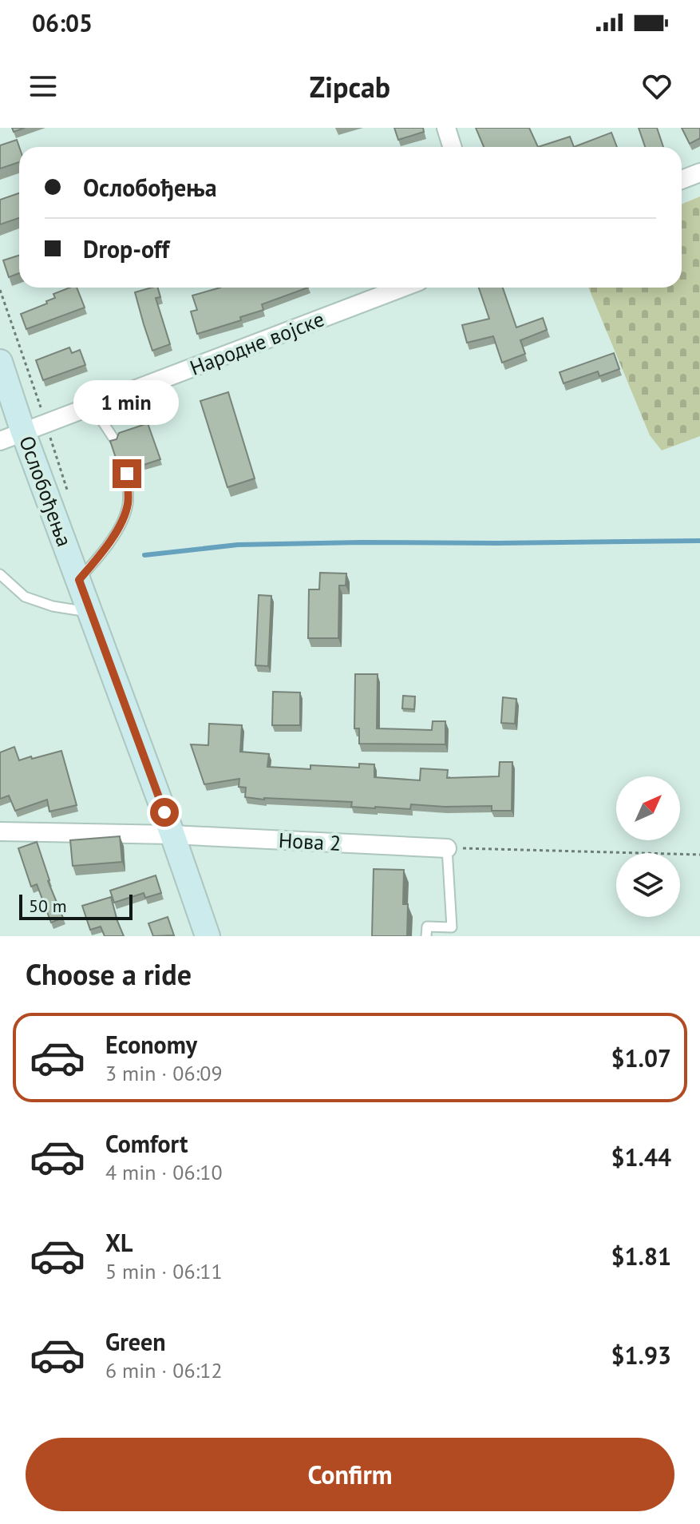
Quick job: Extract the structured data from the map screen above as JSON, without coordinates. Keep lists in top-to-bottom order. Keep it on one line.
{"streets":{"main road":["Ослобођења"],"street":["Народне војске","Нова 2"]},"crossings":[["Народне војске","Ослобођења"],["Ослобођења","Нова 2"]],"scale_bar":"50 m","north":"top right","page":{"status":"06:05","header":"Zipcab","banner":["Ослобођења","Drop-off"],"bubble":"1 min","scale":"50 m","heading":"Choose a ride","list":[{"name":"Economy","note":"3 min · 06:09","value":"$1.07"},{"name":"Comfort","note":"4 min · 06:10","value":"$1.44"},{"name":"XL","note":"5 min · 06:11","value":"$1.81"},{"name":"Green","note":"6 min · 06:12","value":"$1.93"}],"buttons":"Confirm"}}
